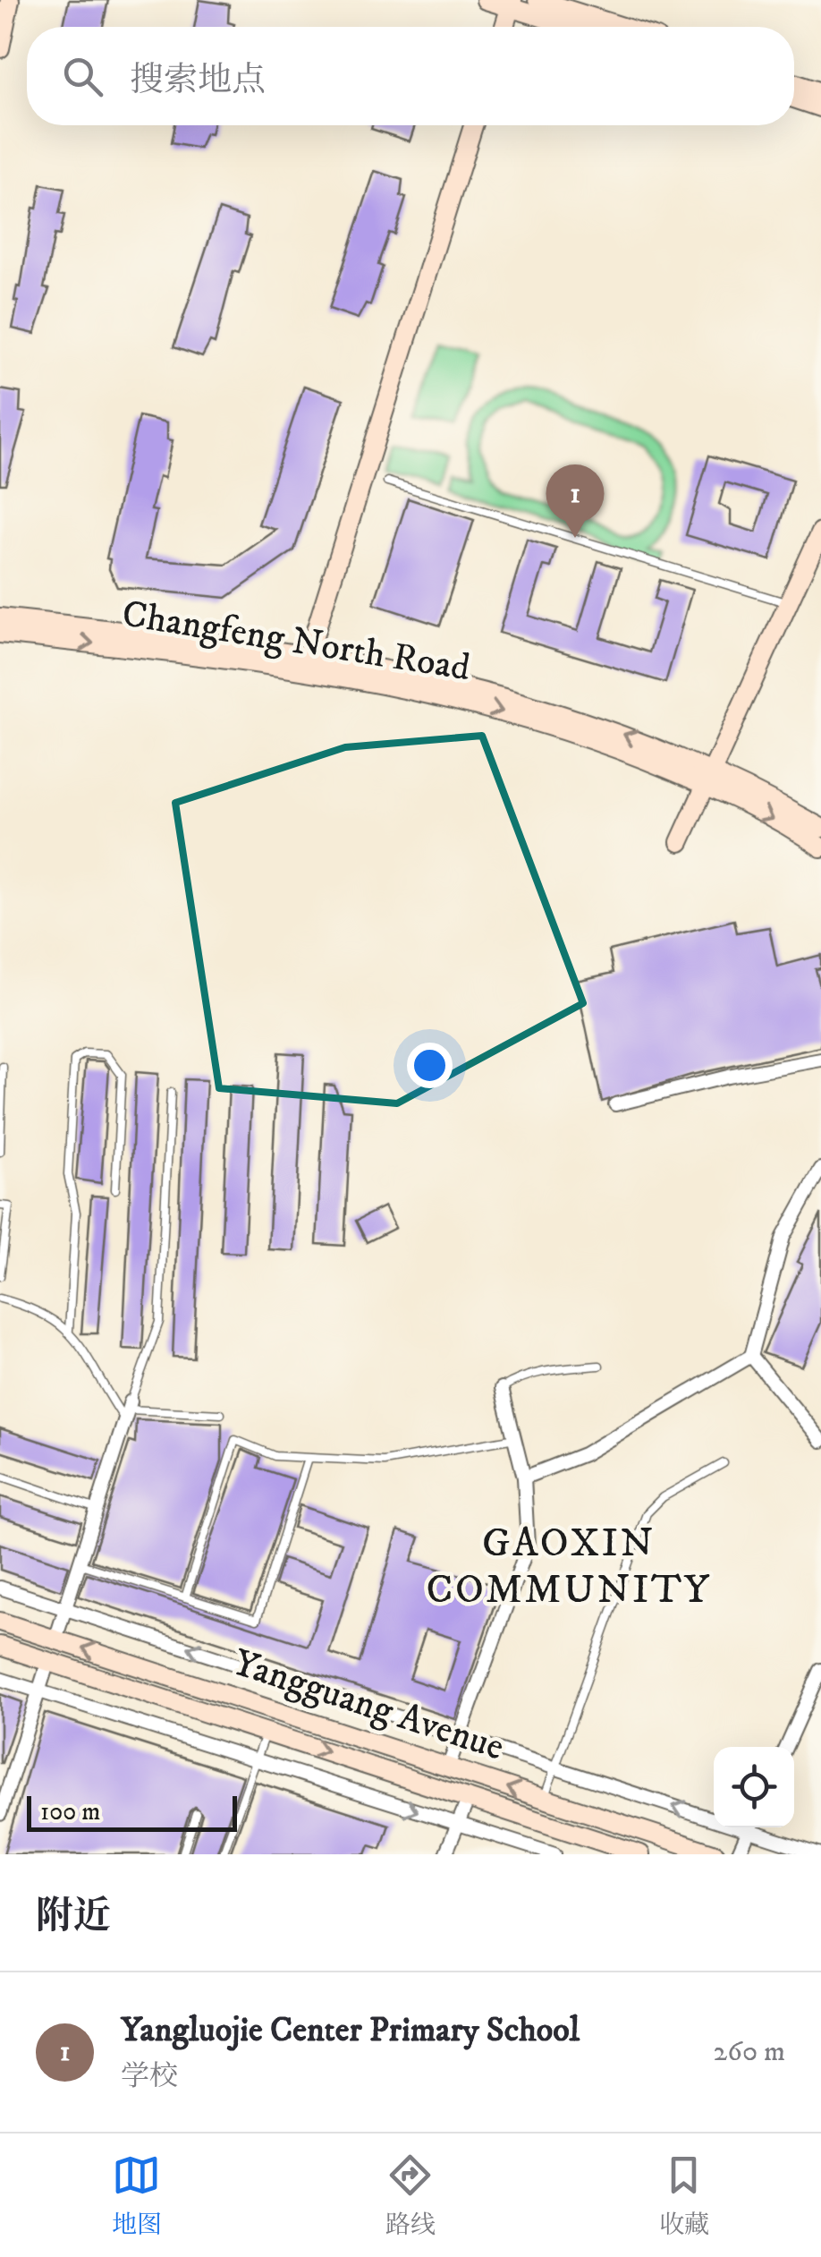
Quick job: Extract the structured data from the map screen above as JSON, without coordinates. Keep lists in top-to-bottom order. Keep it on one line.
{"streets":{"street":["Changfeng North Road","Yangguang Avenue"]},"districts":["GAOXIN COMMUNITY"],"scale_bar":"100 m","page":{"search":"搜索地点","pins":"1","scale":"100 m","heading":"附近","list":[{"mark":"1","name":"Yangluojie Center Primary School","note":"学校","value":"260 m"}],"nav":["地图","路线","收藏"]}}
